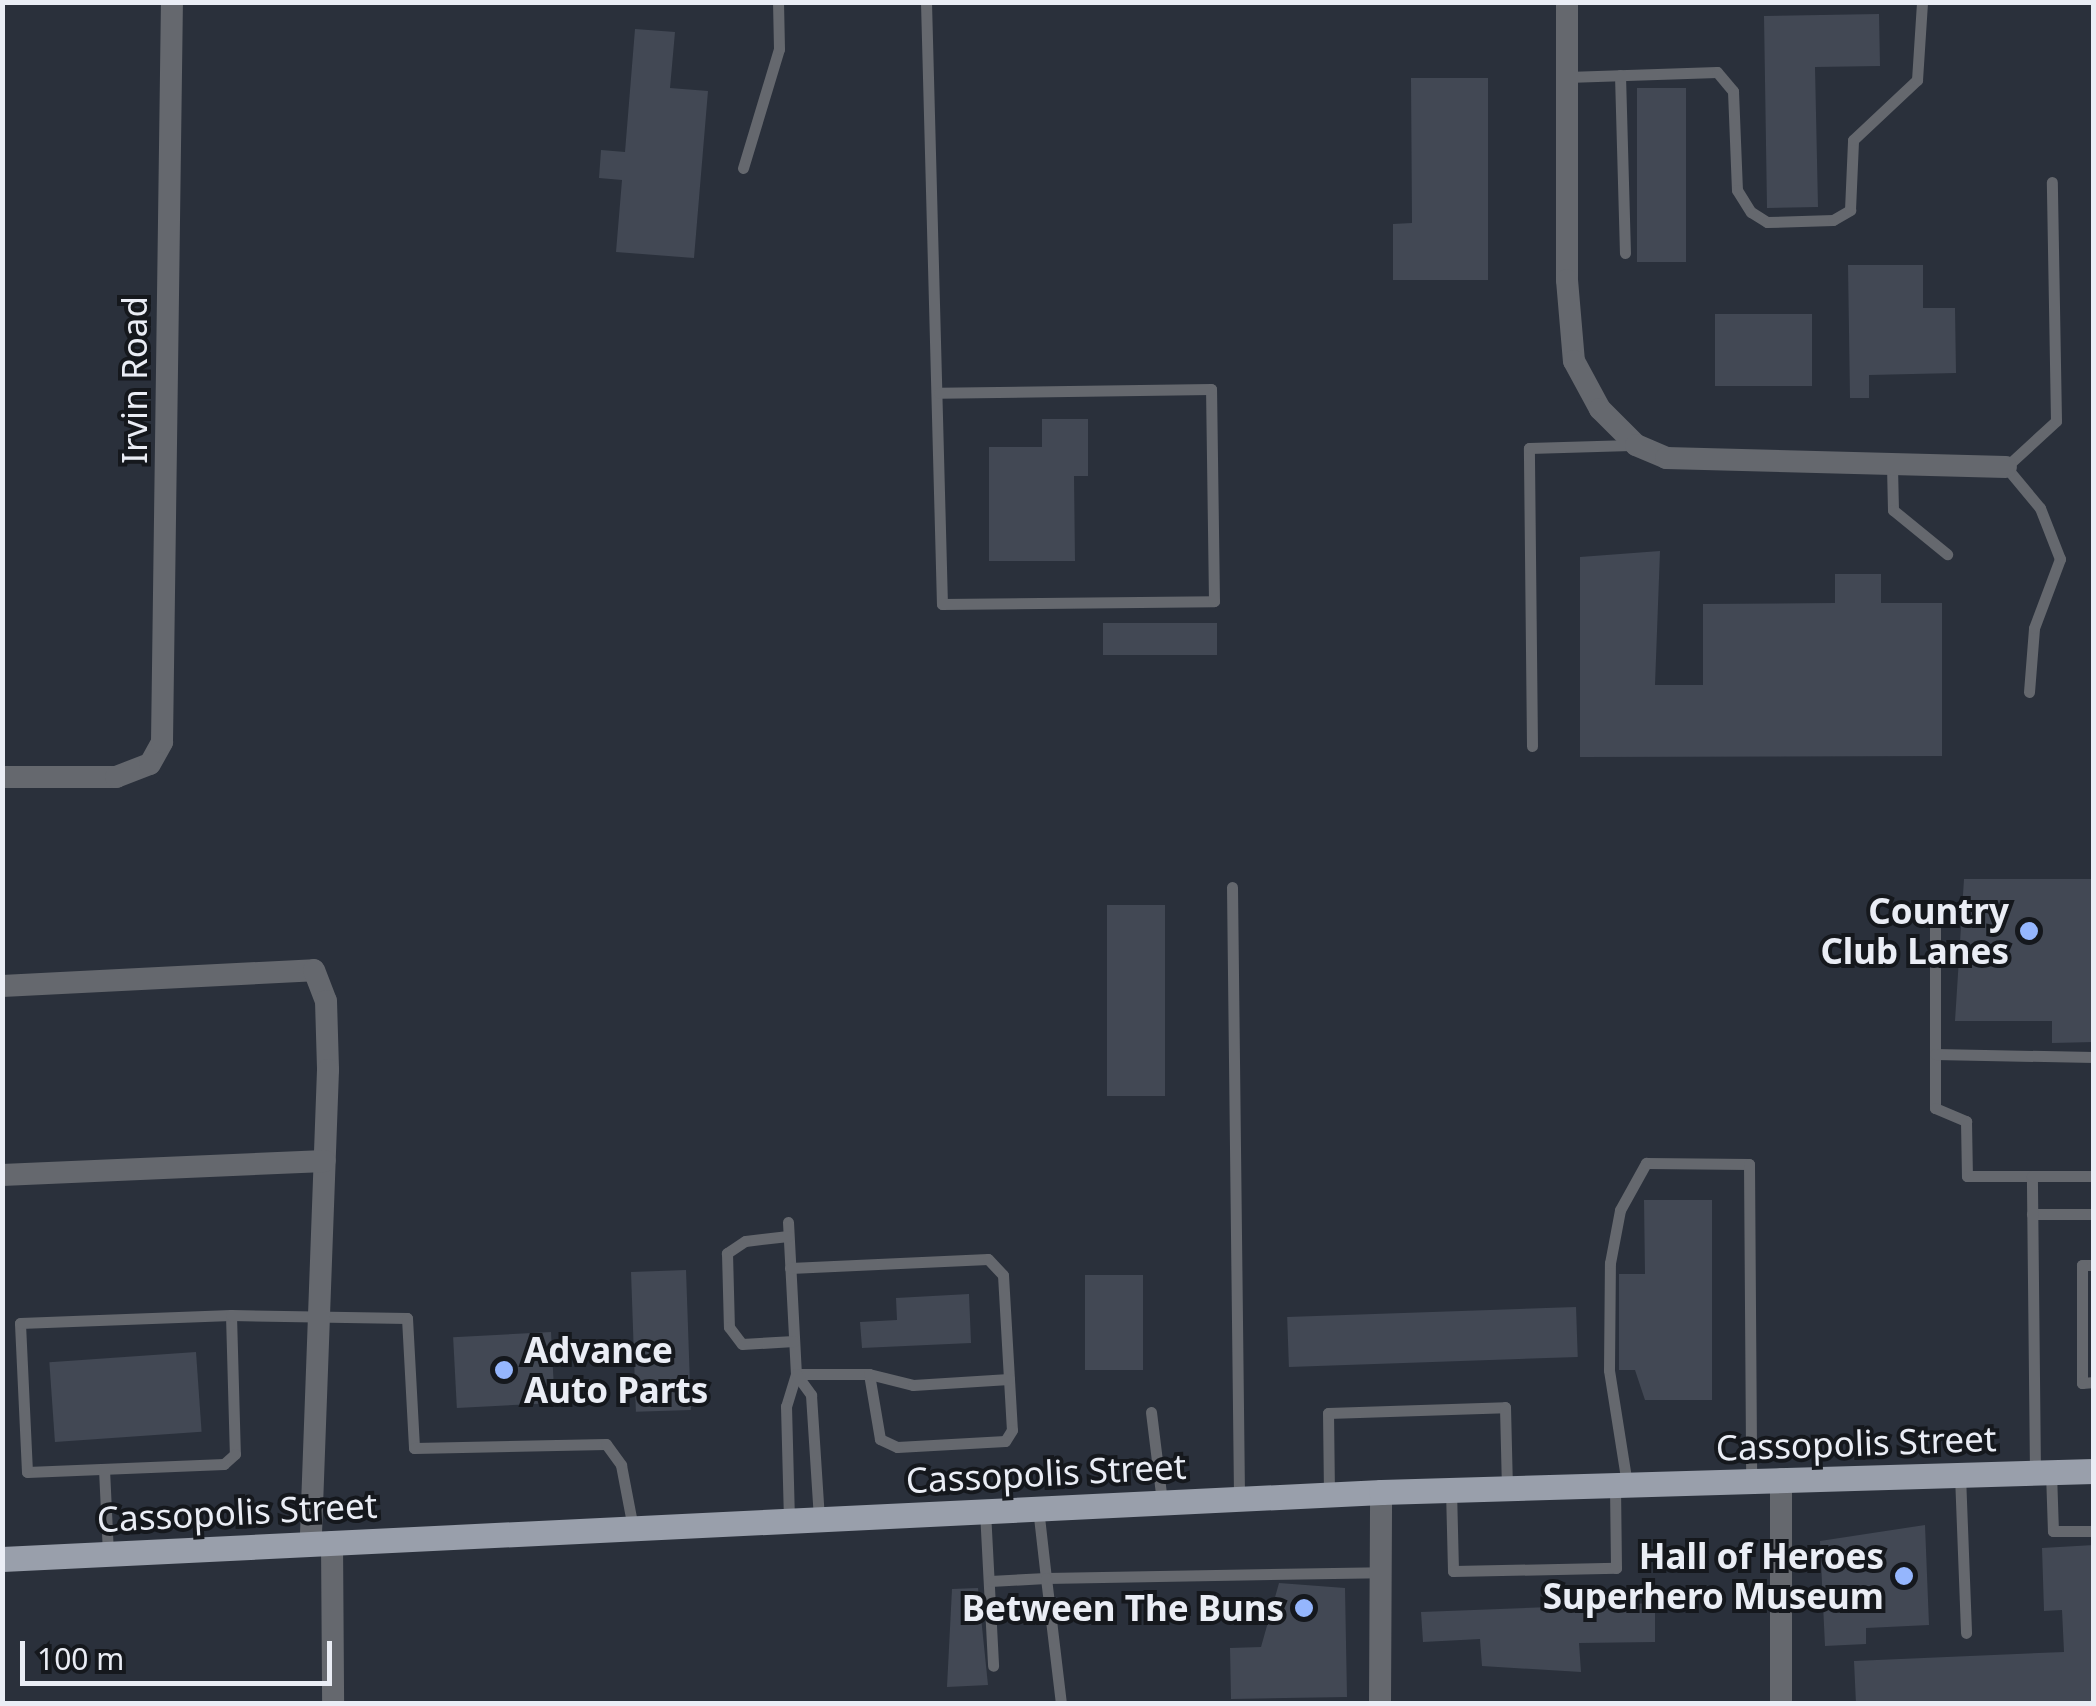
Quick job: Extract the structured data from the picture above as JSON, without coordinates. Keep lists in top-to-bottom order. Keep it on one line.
{"streets":{"main road":["Cassopolis Street"],"street":["Irvin Road"]},"places":["Country Club Lanes","Advance Auto Parts","Hall of Heroes Superhero Museum","Between The Buns"],"scale_bar":"100 m"}
